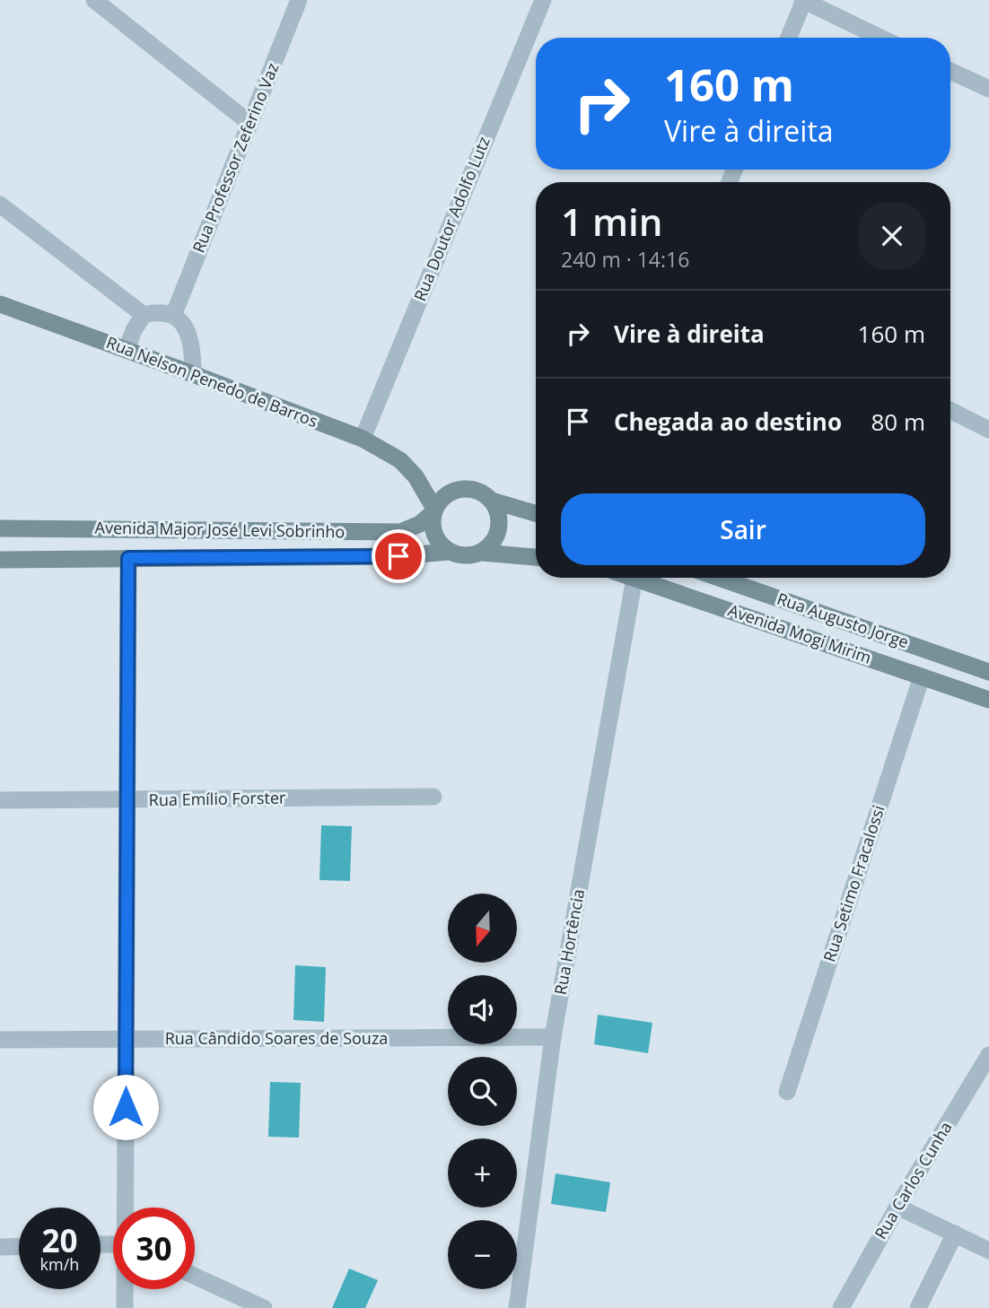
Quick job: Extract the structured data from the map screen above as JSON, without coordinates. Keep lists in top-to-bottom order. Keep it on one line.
{"streets":{"main road":["Rua Nelson Penedo de Barros","Avenida Major José Levi Sobrinho","Rua Augusto Jorge","Avenida Mogi Mirim"],"street":["Rua Professor Zeferino Vaz","Rua Doutor Adolfo Lutz","Rua Emílio Forster","Rua Setimo Fracalossi","Rua Hortência","Rua Cândido Soares de Souza","Rua Carlos Cunha"]},"crossings":[["Rua Doutor Adolfo Lutz","Rua Nelson Penedo de Barros"],["Rua Nelson Penedo de Barros","Avenida Major José Levi Sobrinho"],["Avenida Mogi Mirim","Rua Setimo Fracalossi"],["Avenida Mogi Mirim","Rua Hortência"],["Rua Hortência","Rua Cândido Soares de Souza"]],"north":"bottom","page":{"turn":["160 m","Vire à direita"],"heading":["1 min","240 m · 14:16"],"list":[{"name":"Vire à direita","value":"160 m"},{"name":"Chegada ao destino","value":"80 m"}],"buttons":"Sair","map_buttons":["+","−"],"speed":"20 km/h","limit":"30"}}
